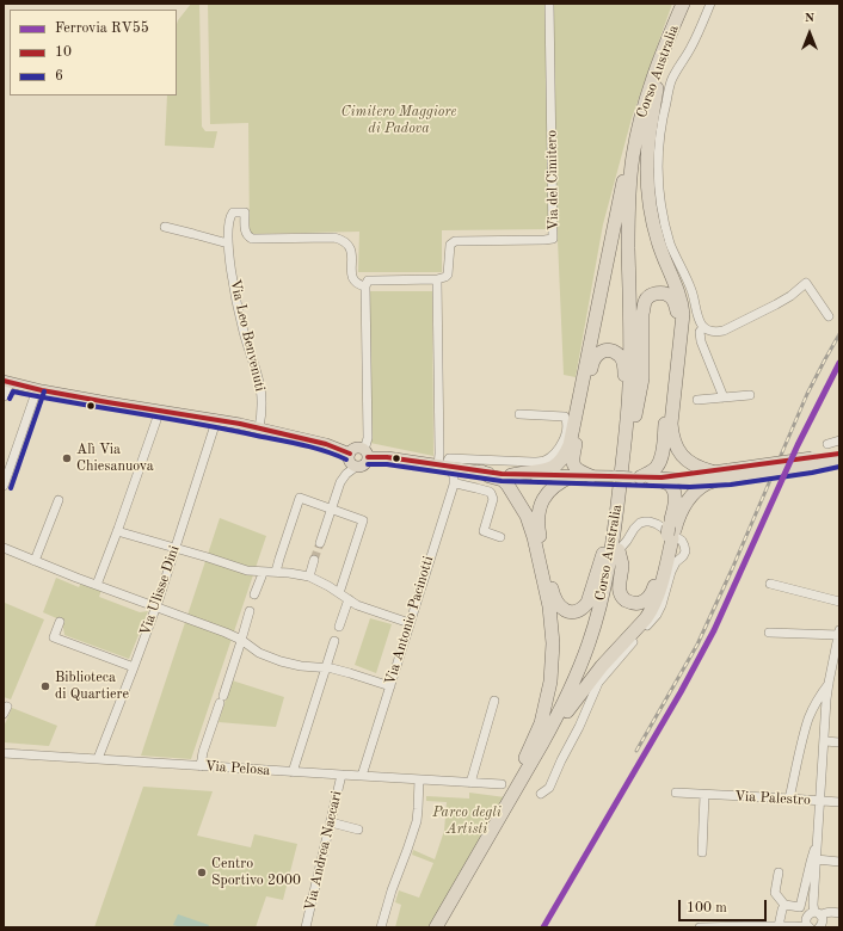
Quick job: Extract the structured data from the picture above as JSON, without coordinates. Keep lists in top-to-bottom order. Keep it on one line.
{"streets":{"highway":["Corso Australia"],"street":["Via del Cimitero","Via Leo Benvenuti","Via Ulisse Dini","Via Antonio Pacinotti","Via Pelosa","Via Palestro","Via Andrea Naccari"]},"crossings":[["Via Ulisse Dini","Via Pelosa"],["Via Antonio Pacinotti","Via Pelosa"],["Via Pelosa","Via Andrea Naccari"]],"parks":["Cimitero Maggiore di Padova","Parco degli Artisti"],"places":["Alì Via Chiesanuova","Biblioteca di Quartiere","Centro Sportivo 2000"],"lines":["rail line RV55","transit line 10","transit line 6"],"legend":["Ferrovia RV55","10","6"],"scale_bar":"100 m","north":"top"}
